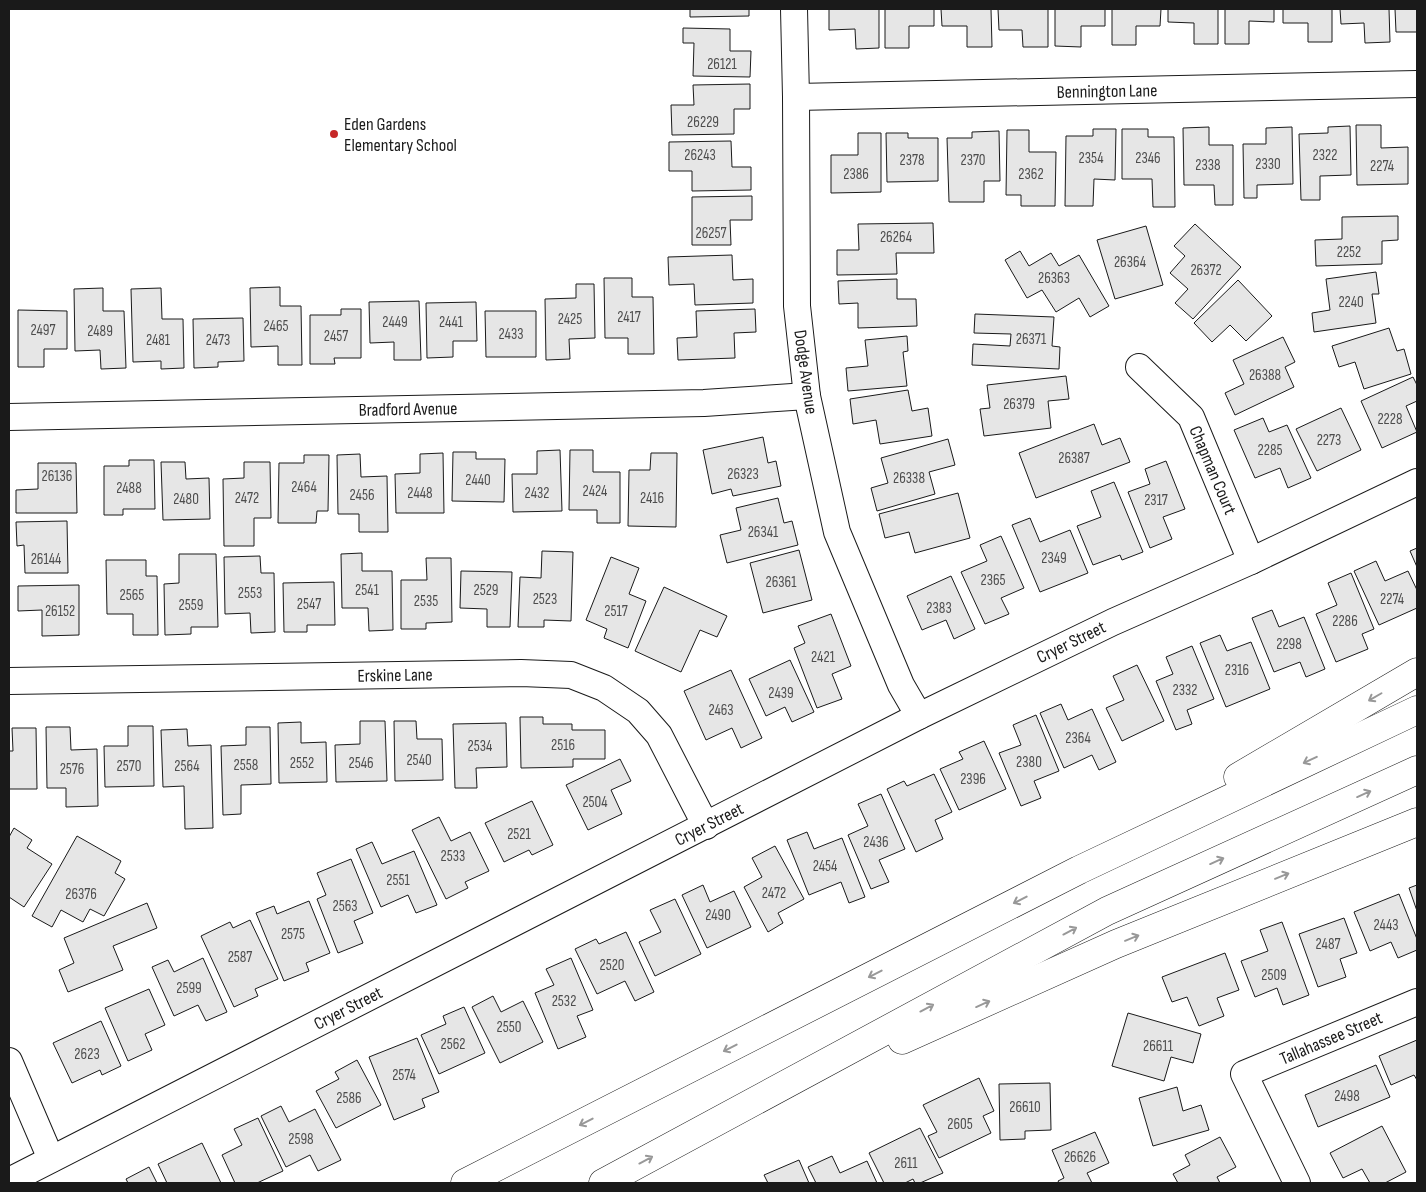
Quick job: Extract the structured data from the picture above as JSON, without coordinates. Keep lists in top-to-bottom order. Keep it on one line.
{"streets":{"street":["Bennington Lane","Dodge Avenue","Bradford Avenue","Chapman Court","Cryer Street","Erskine Lane","Tallahassee Street"]},"crossings":[["Bennington Lane","Dodge Avenue"],["Dodge Avenue","Bradford Avenue"],["Dodge Avenue","Cryer Street"],["Chapman Court","Cryer Street"],["Cryer Street","Erskine Lane"]],"places":["Eden Gardens Elementary School"],"house_numbers":["26121","26229","26243","2322","2354","2346","2378","2370","2330","2338","2274","2386","2362","26257","26264","2252","26364","26372","26363","2240","2417","2425","2449","2441","2465","2497","2489","2433","2457","26371","2481","2473","26388","26379","2228","2273","2285","26387","26323","26136","26338","2440","2464","2488","2424","2448","2432","2456","2472","2416","2480","2317","26341","2349","26144","2365","26361","2541","2529","2553","2565","2523","2274","2535","2547","2559","2383","26152","2517","2286","2298","2421","2316","2332","2439","2463","2364","2516","2534","2540","2380","2552","2546","2558","2570","2564","2576","2396","2504","2521","2436","2533","2454","2551","2472","26376","2563","2490","2443","2575","2487","2587","2520","2509","2599","2532","2550","2562","26611","2623","2574","2498","2586","26610","2605","2598","26626","2611"]}
